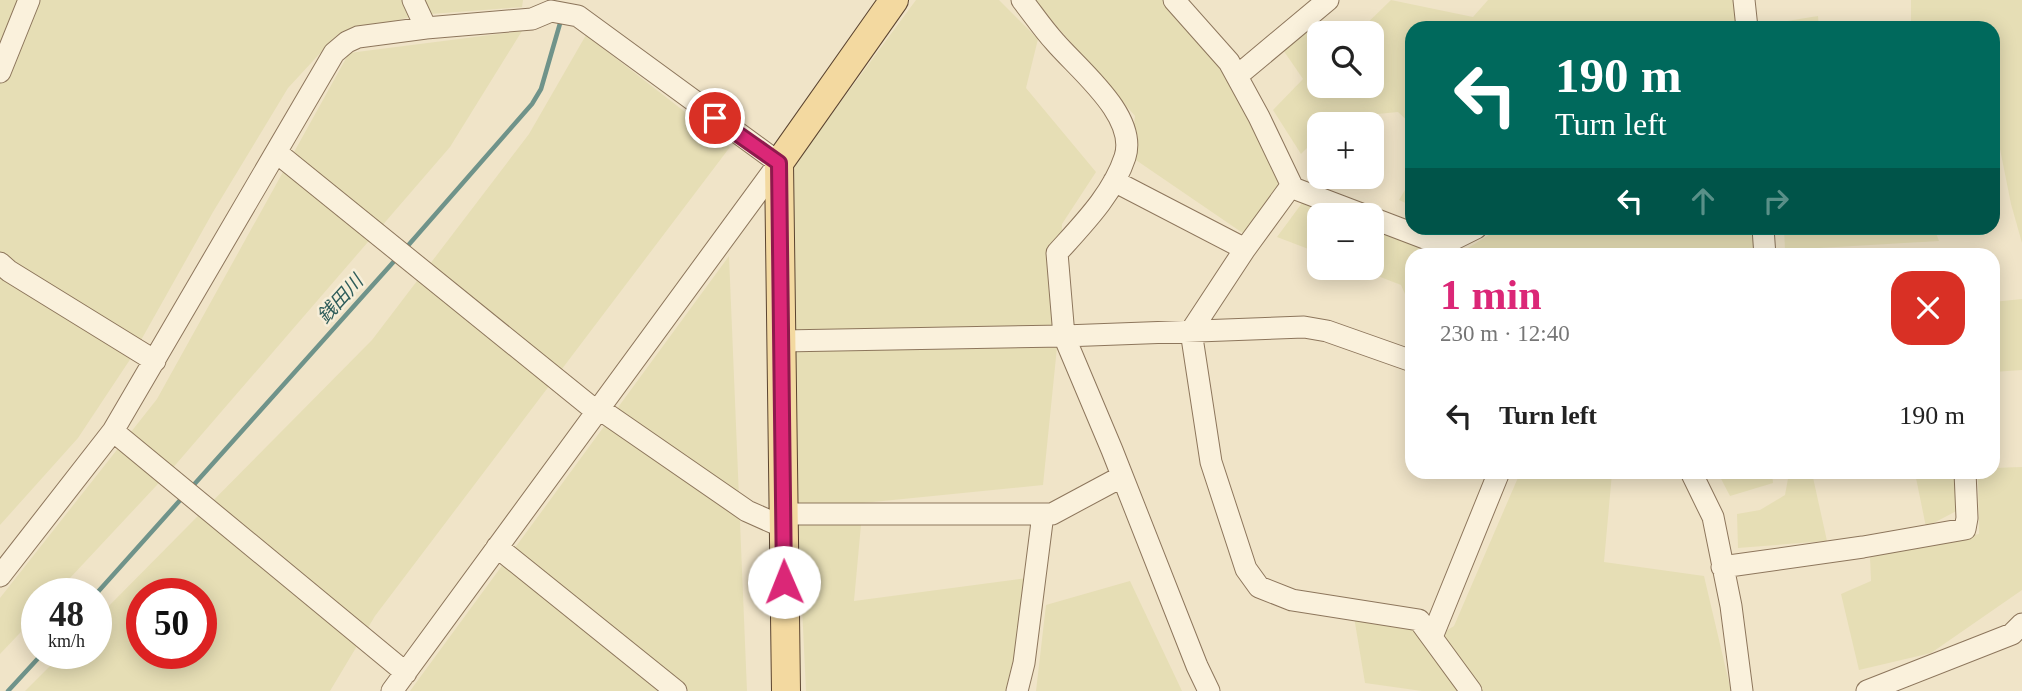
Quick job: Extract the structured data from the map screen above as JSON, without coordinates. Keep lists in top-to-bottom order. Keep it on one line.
{"water":["銭田川"],"page":{"map_buttons":["+","−"],"turn":["190 m","Turn left"],"heading":["1 min","230 m · 12:40"],"list":[{"name":"Turn left","value":"190 m"}],"speed":"48 km/h","limit":"50"}}
